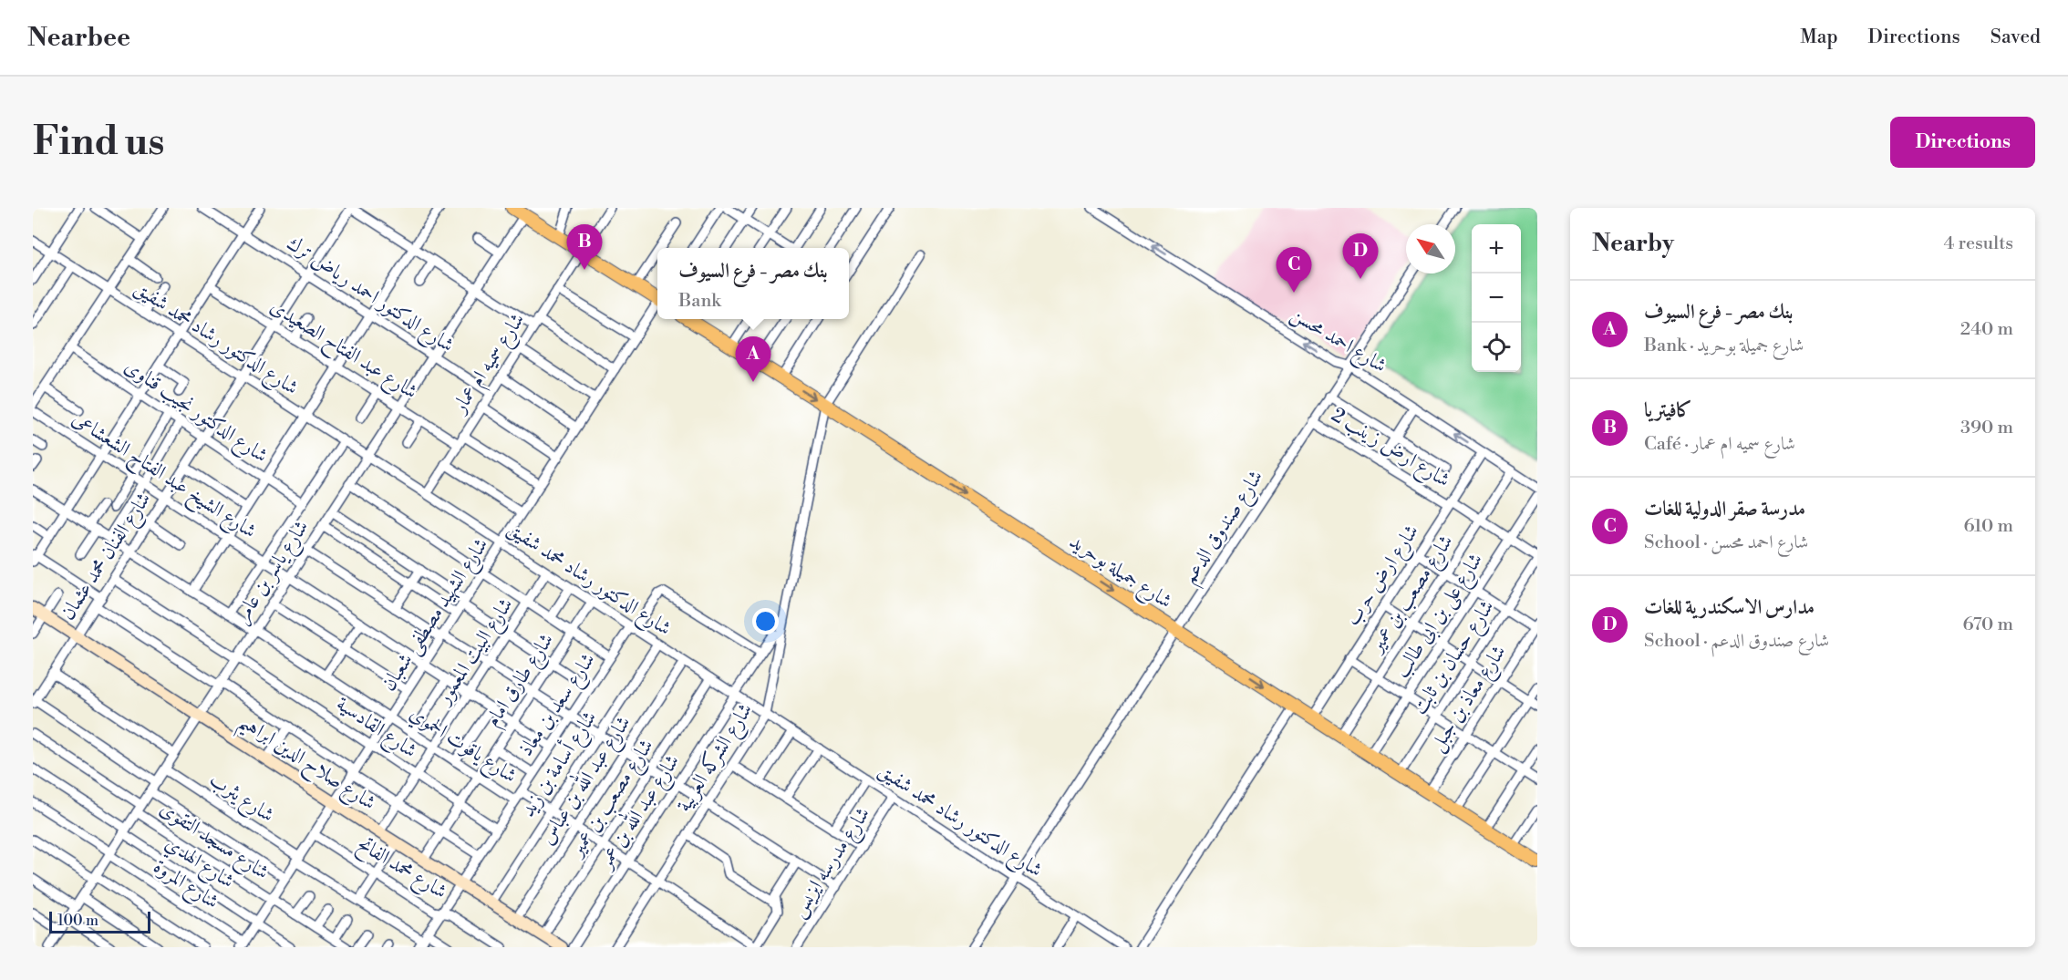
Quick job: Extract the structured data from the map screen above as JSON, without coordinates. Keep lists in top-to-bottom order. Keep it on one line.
{"streets":{"main road":["شارع جميلة بوحريد"],"street":["شارع الدكتور احمد رياض ترك","شارع الدكتور رشاد محمد شفيق","شارع احمد محسن","شارع عبد الفتاح الصعيدى","شارع سميه ام عمار","شارع الدكتور نجيب قناوى","شارع ارض زينب 2","شارع الشيخ عبد الفتاح الشعشاعى","شارع صندوق الدعم","شارع الفنان محمد عثمان","شارع ياسر بن عامر","شارع ارض حرب","شارع مصعب بن عمير","شارع الشهيد مصطفى شعبان","شارع على بن ابى طالب","شارع البيت المعمور","شارع حسان بن ثابت","شارع طارق امام","شارع معاذ بن جبل","شارع سعد بن معاذ","شارع القادسية","شارع ياقوت الحموي","شارع الشركه العربية","شارع صلاح الدين ابراهيم","شارع أسامة بن زيد","شارع عبد الله بن عباس","شارع يثرب","شارع عبد الله بن عمر","شارع مسجد التقوى","شارع الهدي","شارع مدرسه ايزيس","شارع محمد الفاتح","شارع المروة"]},"crossings":[["شارع الدكتور احمد رياض ترك","شارع سميه ام عمار"],["شارع الدكتور احمد رياض ترك","شارع الفنان محمد عثمان"],["شارع الدكتور احمد رياض ترك","شارع ياسر بن عامر"],["شارع الدكتور رشاد محمد شفيق","شارع سميه ام عمار"],["شارع الدكتور رشاد محمد شفيق","شارع صندوق الدعم"],["شارع الدكتور رشاد محمد شفيق","شارع الفنان محمد عثمان"],["شارع الدكتور رشاد محمد شفيق","شارع ياسر بن عامر"],["شارع الدكتور رشاد محمد شفيق","شارع مصعب بن عمير"],["شارع الدكتور رشاد محمد شفيق","شارع الشهيد مصطفى شعبان"],["شارع الدكتور رشاد محمد شفيق","شارع البيت المعمور"],["شارع الدكتور رشاد محمد شفيق","شارع طارق امام"],["شارع الدكتور رشاد محمد شفيق","شارع سعد بن معاذ"],["شارع الدكتور رشاد محمد شفيق","شارع الشركه العربية"],["شارع الدكتور رشاد محمد شفيق","شارع أسامة بن زيد"],["شارع الدكتور رشاد محمد شفيق","شارع عبد الله بن عباس"],["شارع الدكتور رشاد محمد شفيق","شارع عبد الله بن عمر"],["شارع الدكتور رشاد محمد شفيق","شارع مدرسه ايزيس"],["شارع احمد محسن","شارع صندوق الدعم"],["شارع احمد محسن","شارع ارض حرب"],["شارع احمد محسن","شارع مصعب بن عمير"],["شارع عبد الفتاح الصعيدى","شارع سميه ام عمار"],["شارع عبد الفتاح الصعيدى","شارع الفنان محمد عثمان"],["شارع عبد الفتاح الصعيدى","شارع ياسر بن عامر"],["شارع الدكتور نجيب قناوى","شارع الفنان محمد عثمان"],["شارع ارض زينب 2","شارع صندوق الدعم"],["شارع ارض زينب 2","شارع ارض حرب"],["شارع ارض زينب 2","شارع مصعب بن عمير"],["شارع ارض زينب 2","شارع على بن ابى طالب"],["شارع ارض زينب 2","شارع حسان بن ثابت"],["شارع الشيخ عبد الفتاح الشعشاعى","شارع الفنان محمد عثمان"],["شارع الشيخ عبد الفتاح الشعشاعى","شارع ياسر بن عامر"],["شارع الشيخ عبد الفتاح الشعشاعى","شارع الشهيد مصطفى شعبان"],["شارع الشيخ عبد الفتاح الشعشاعى","شارع البيت المعمور"],["شارع الشيخ عبد الفتاح الشعشاعى","شارع طارق امام"],["شارع الشيخ عبد الفتاح الشعشاعى","شارع سعد بن معاذ"],["شارع صندوق الدعم","شارع جميلة بوحريد"],["شارع الفنان محمد عثمان","شارع القادسية"],["شارع الفنان محمد عثمان","شارع ياقوت الحموي"],["شارع الفنان محمد عثمان","شارع صلاح الدين ابراهيم"],["شارع ياسر بن عامر","شارع القادسية"],["شارع ياسر بن عامر","شارع ياقوت الحموي"],["شارع ياسر بن عامر","شارع صلاح الدين ابراهيم"],["شارع ياسر بن عامر","شارع يثرب"],["شارع ياسر بن عامر","شارع مسجد التقوى"],["شارع ياسر بن عامر","شارع الهدي"],["شارع ياسر بن عامر","شارع المروة"],["شارع جميلة بوحريد","شارع ارض حرب"],["شارع جميلة بوحريد","شارع مصعب بن عمير"],["شارع جميلة بوحريد","شارع على بن ابى طالب"],["شارع جميلة بوحريد","شارع حسان بن ثابت"],["شارع جميلة بوحريد","شارع معاذ بن جبل"],["شارع جميلة بوحريد","شارع الشركه العربية"],["شارع مصعب بن عمير","شارع صلاح الدين ابراهيم"],["شارع الشهيد مصطفى شعبان","شارع القادسية"],["شارع الشهيد مصطفى شعبان","شارع ياقوت الحموي"],["شارع الشهيد مصطفى شعبان","شارع صلاح الدين ابراهيم"],["شارع الشهيد مصطفى شعبان","شارع يثرب"],["شارع الشهيد مصطفى شعبان","شارع مسجد التقوى"],["شارع الشهيد مصطفى شعبان","شارع الهدي"],["شارع الشهيد مصطفى شعبان","شارع محمد الفاتح"],["شارع الشهيد مصطفى شعبان","شارع المروة"],["شارع البيت المعمور","شارع القادسية"],["شارع البيت المعمور","شارع ياقوت الحموي"],["شارع البيت المعمور","شارع صلاح الدين ابراهيم"],["شارع طارق امام","شارع القادسية"],["شارع طارق امام","شارع ياقوت الحموي"],["شارع طارق امام","شارع صلاح الدين ابراهيم"],["شارع سعد بن معاذ","شارع القادسية"],["شارع سعد بن معاذ","شارع ياقوت الحموي"],["شارع سعد بن معاذ","شارع صلاح الدين ابراهيم"],["شارع سعد بن معاذ","شارع يثرب"],["شارع سعد بن معاذ","شارع عبد الله بن عمر"],["شارع سعد بن معاذ","شارع محمد الفاتح"],["شارع صلاح الدين ابراهيم","شارع أسامة بن زيد"],["شارع صلاح الدين ابراهيم","شارع عبد الله بن عباس"]],"one_way":["شارع احمد محسن","شارع جميلة بوحريد"],"scale_bar":"100 m","north":"top left","page":{"header":"Nearbee","nav":["Map","Directions","Saved"],"buttons":"Directions","title":"Find us","heading":["Nearby","4 results"],"map_buttons":["+","−"],"pins":["B","D","C","A"],"popup":["بنك مصر - فرع السيوف","Bank"],"list":[{"mark":"A","name":"بنك مصر - فرع السيوف","note":"Bank · شارع جميلة بوحريد","value":"240 m"},{"mark":"B","name":"كافيتريا","note":"Café · شارع سميه ام عمار","value":"390 m"},{"mark":"C","name":"مدرسة صقر الدولية للغات","note":"School · شارع احمد محسن","value":"610 m"},{"mark":"D","name":"مدارس الاسكندرية للغات","note":"School · شارع صندوق الدعم","value":"670 m"}],"scale":"100 m"}}
